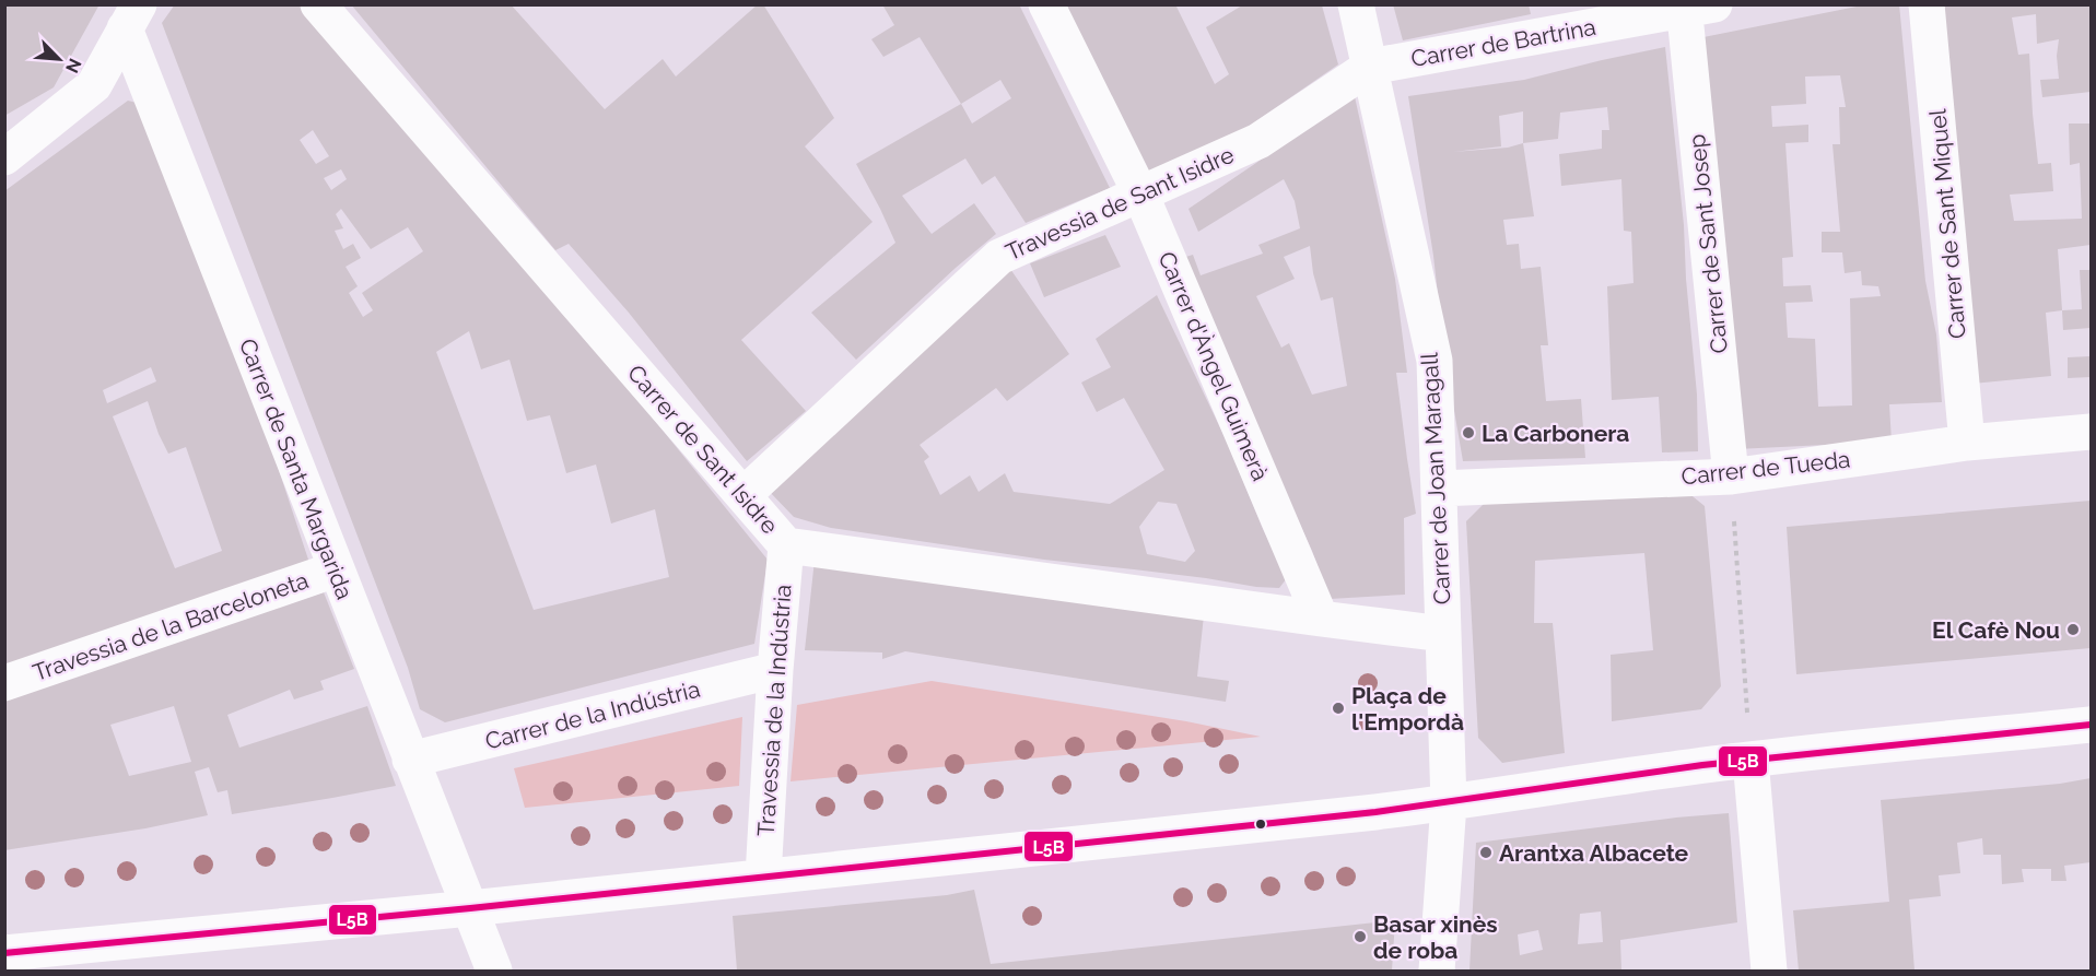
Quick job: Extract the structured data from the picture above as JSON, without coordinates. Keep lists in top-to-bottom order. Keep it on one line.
{"streets":{"street":["Carrer de Bartrina","Travessia de Sant Isidre","Carrer de Sant Miquel","Carrer de Sant Josep","Carrer d'Àngel Guimerà","Carrer de Sant Isidre","Carrer de Tueda","Carrer de Santa Margarida","Carrer de Joan Maragall","Travessia de la Barceloneta","Travessia de la Indústria","Carrer de la Indústria"]},"crossings":[["Carrer de Bartrina","Travessia de Sant Isidre"],["Carrer de Bartrina","Carrer de Sant Josep"],["Carrer de Bartrina","Carrer de Joan Maragall"],["Travessia de Sant Isidre","Carrer d'Àngel Guimerà"],["Travessia de Sant Isidre","Carrer de Sant Isidre"],["Travessia de Sant Isidre","Carrer de Joan Maragall"],["Carrer de Sant Miquel","Carrer de Tueda"],["Carrer de Sant Josep","Carrer de Tueda"],["Carrer d'Àngel Guimerà","Carrer de Sant Isidre"],["Carrer de Sant Isidre","Travessia de la Indústria"],["Carrer de Tueda","Carrer de Joan Maragall"],["Carrer de Santa Margarida","Travessia de la Barceloneta"],["Carrer de Santa Margarida","Carrer de la Indústria"],["Travessia de la Indústria","Carrer de la Indústria"]],"places":["La Carbonera","El Cafè Nou","Plaça de l'Empordà","Arantxa Albacete","Basar xinès de roba"],"lines":["transit line L5B"],"north":"bottom right"}
